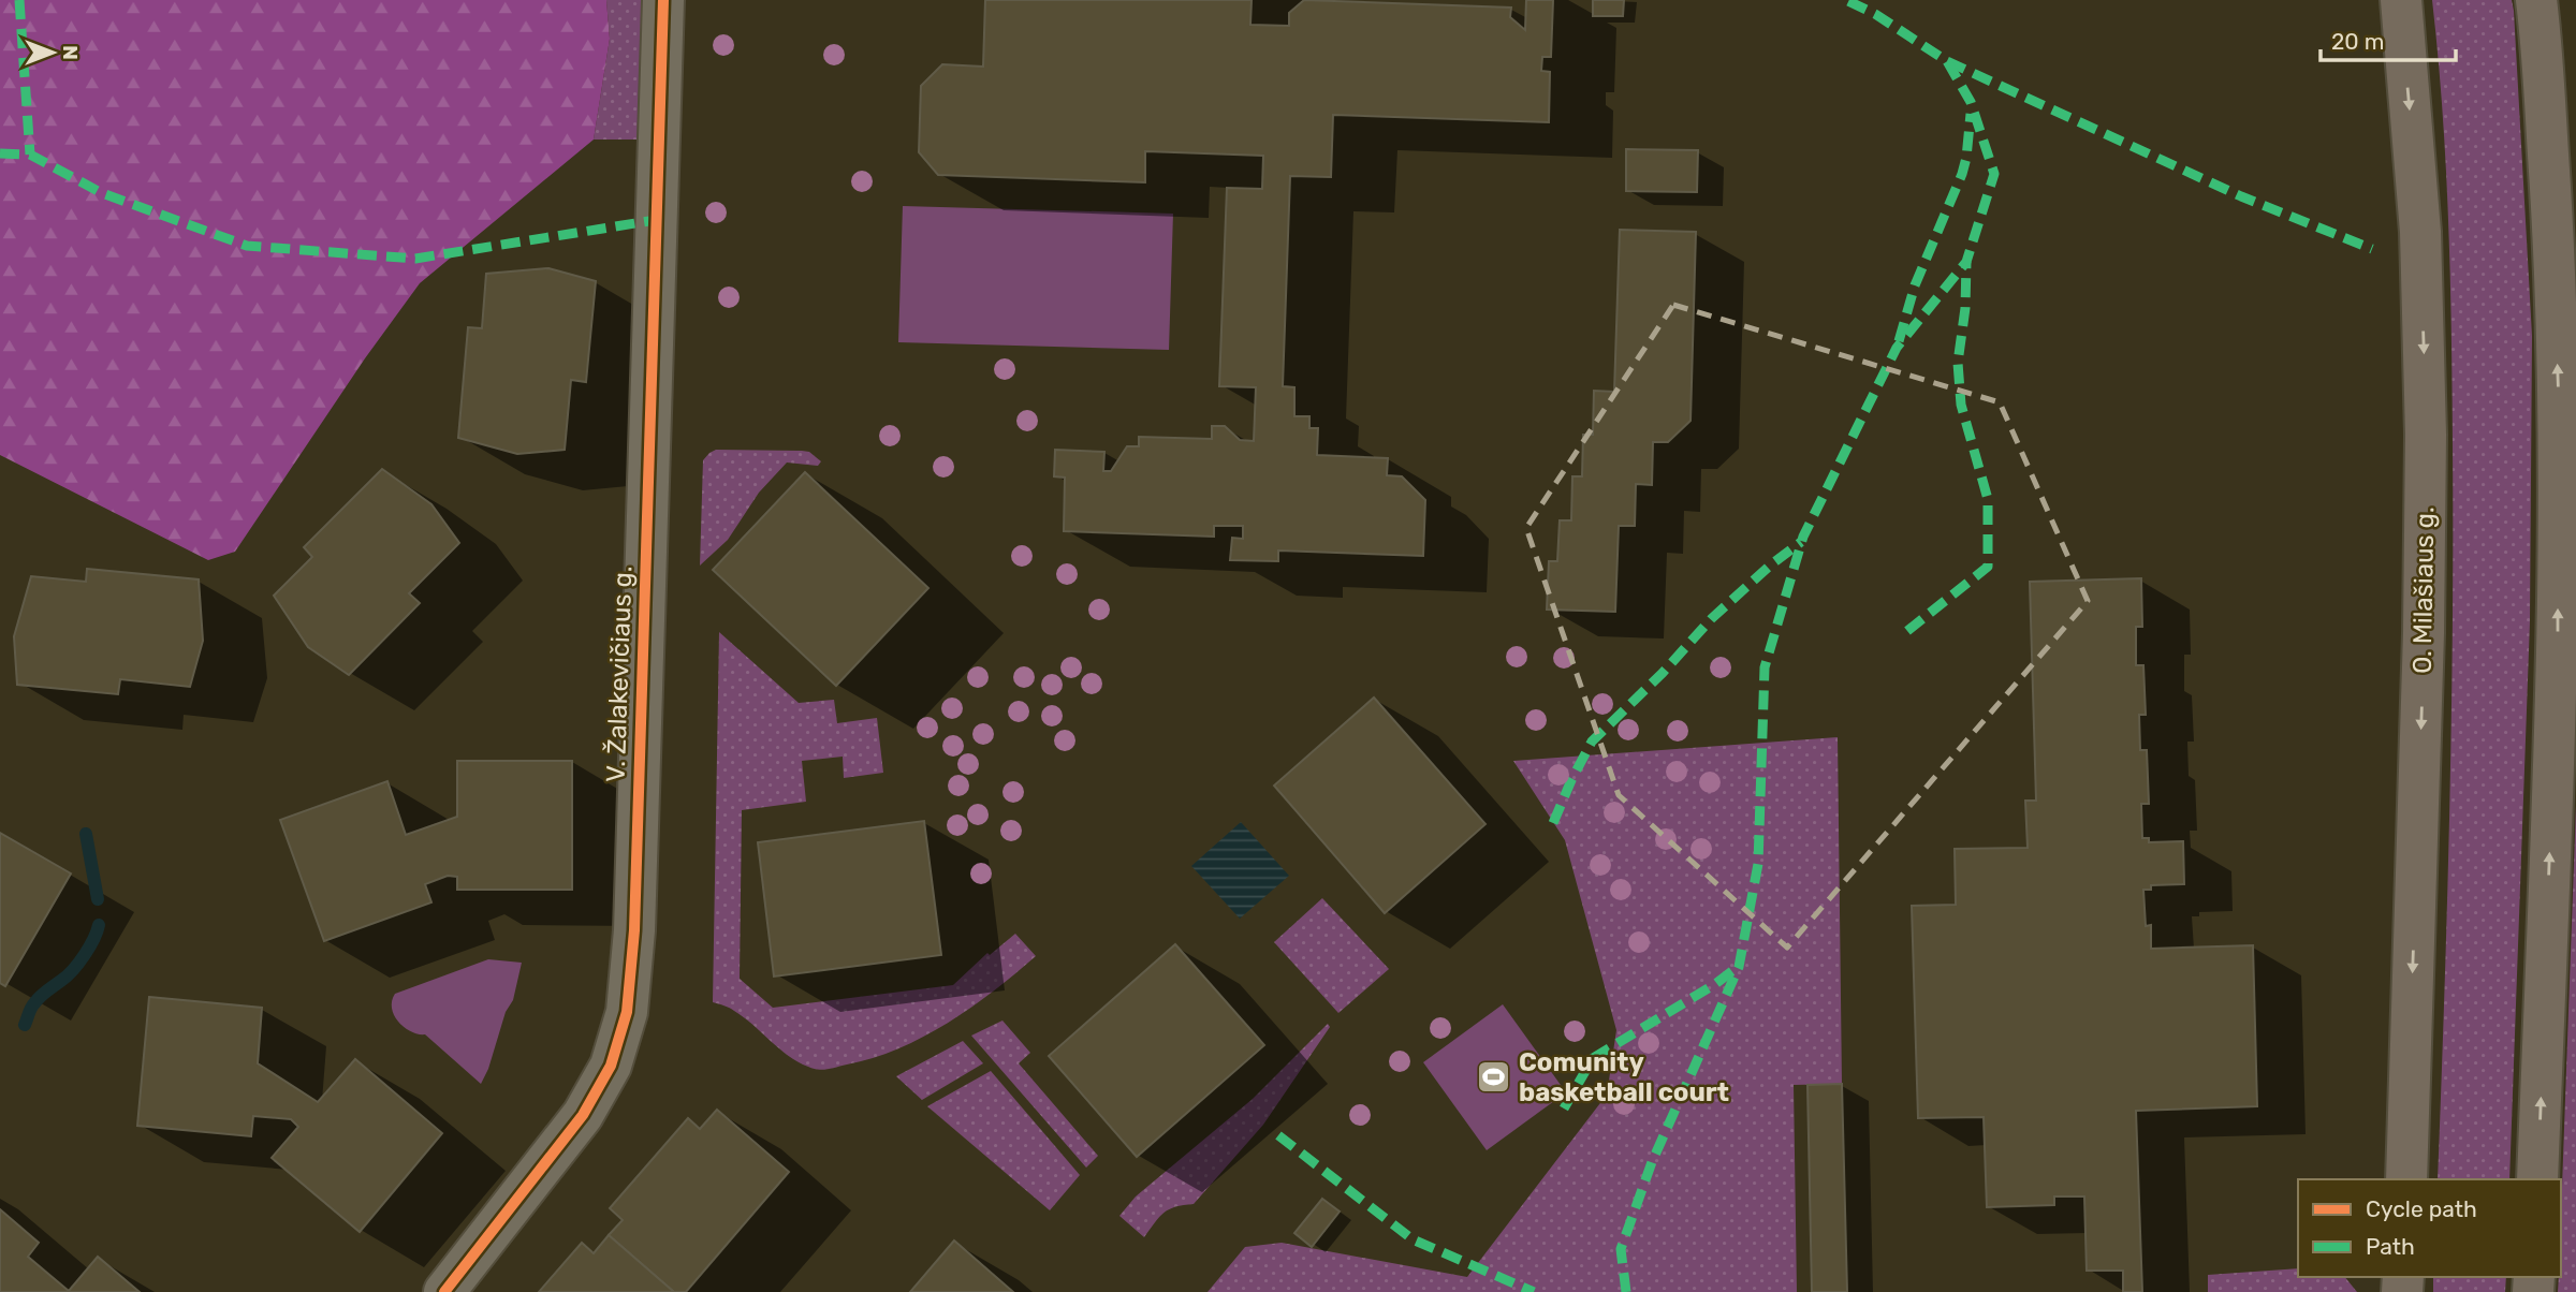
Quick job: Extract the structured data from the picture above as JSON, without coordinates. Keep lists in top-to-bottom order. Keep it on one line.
{"streets":{"main road":["O. Milašiaus g."],"street":["V. Žalakevičiaus g."]},"places":{"sports":["Comunity basketball court"]},"legend":["Cycle path","Path"],"scale_bar":"20 m","north":"right"}
